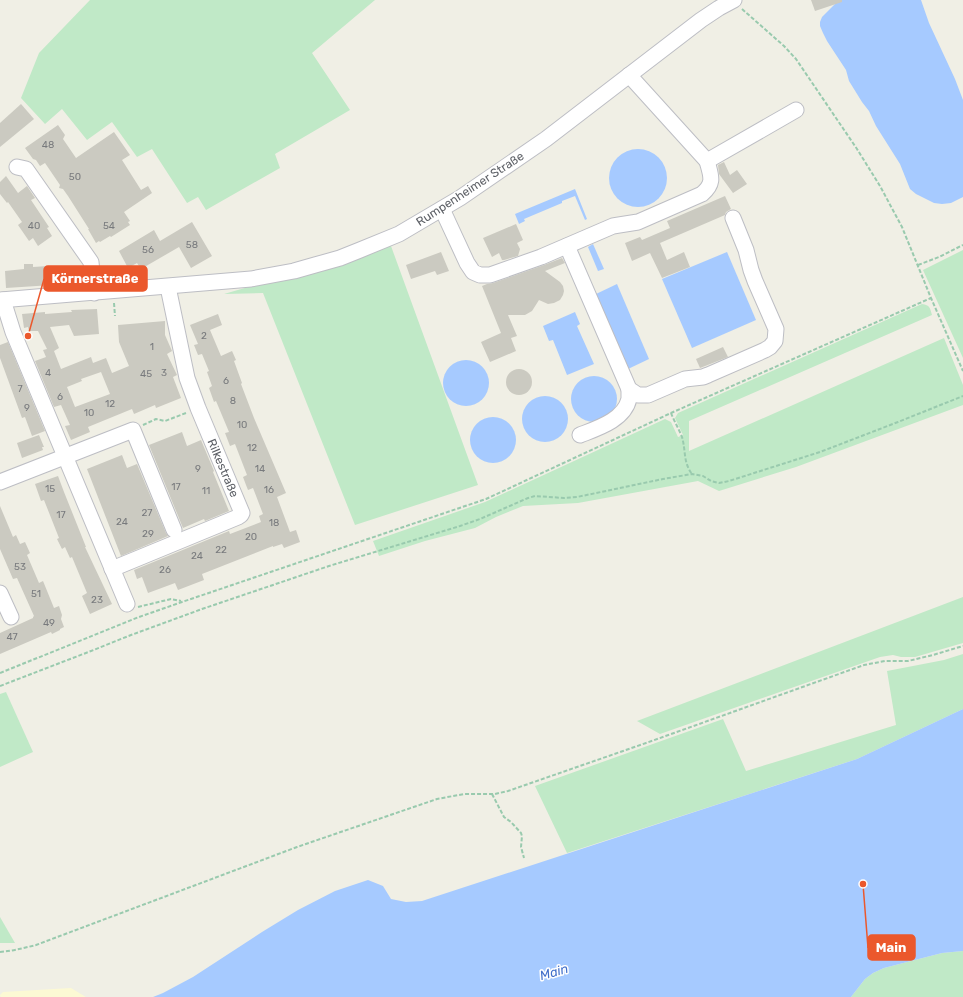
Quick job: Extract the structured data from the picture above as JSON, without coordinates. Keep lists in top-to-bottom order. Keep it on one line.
{"streets":{"street":["Rumpenheimer Straße","Rilkestraße"]},"crossings":[["Rumpenheimer Straße","Rilkestraße"]],"water":["Main"],"places":["Körnerstraße","Main"],"house_numbers":["48","50","40","54","58","56","2","1","4","3","45","6","7","6","8","12","9","10","10","12","9","14","17","15","16","11","27","17","24","18","29","20","22","24","53","26","51","23","49","47"]}
